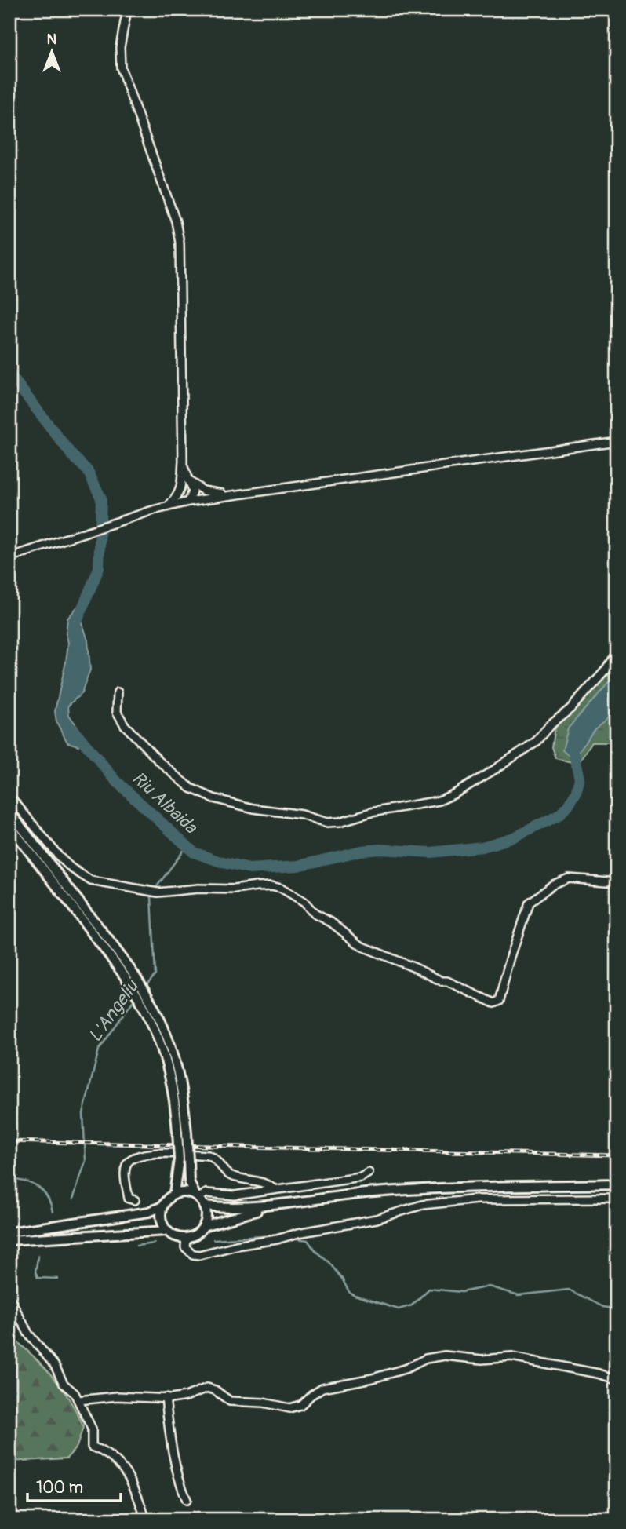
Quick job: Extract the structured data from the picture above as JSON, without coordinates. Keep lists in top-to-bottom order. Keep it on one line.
{"water":["Riu Albaida","L'Angeliu"],"scale_bar":"100 m","north":"top"}
